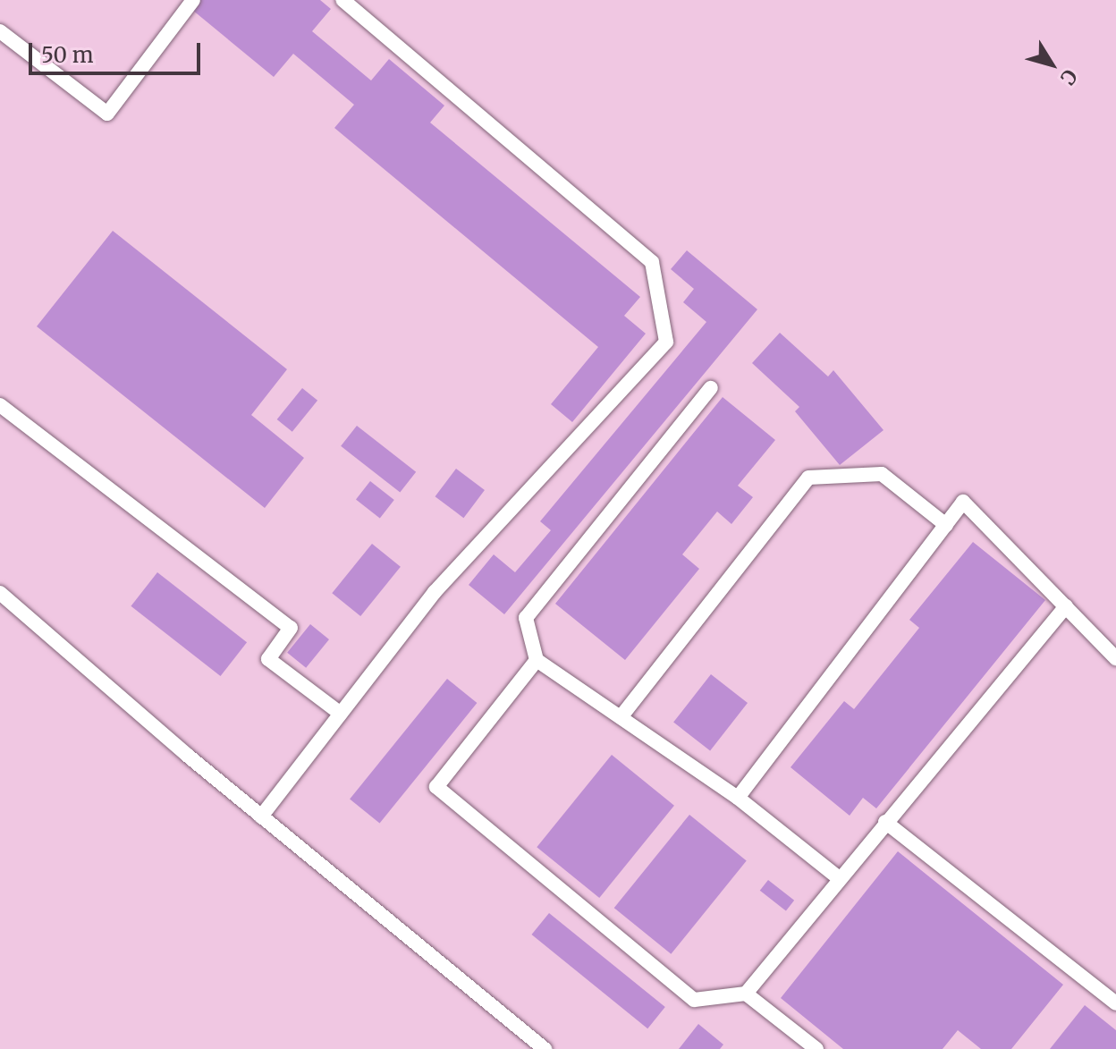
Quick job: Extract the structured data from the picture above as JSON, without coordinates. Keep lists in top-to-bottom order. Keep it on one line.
{"scale_bar":"50 m","north":"bottom right"}
